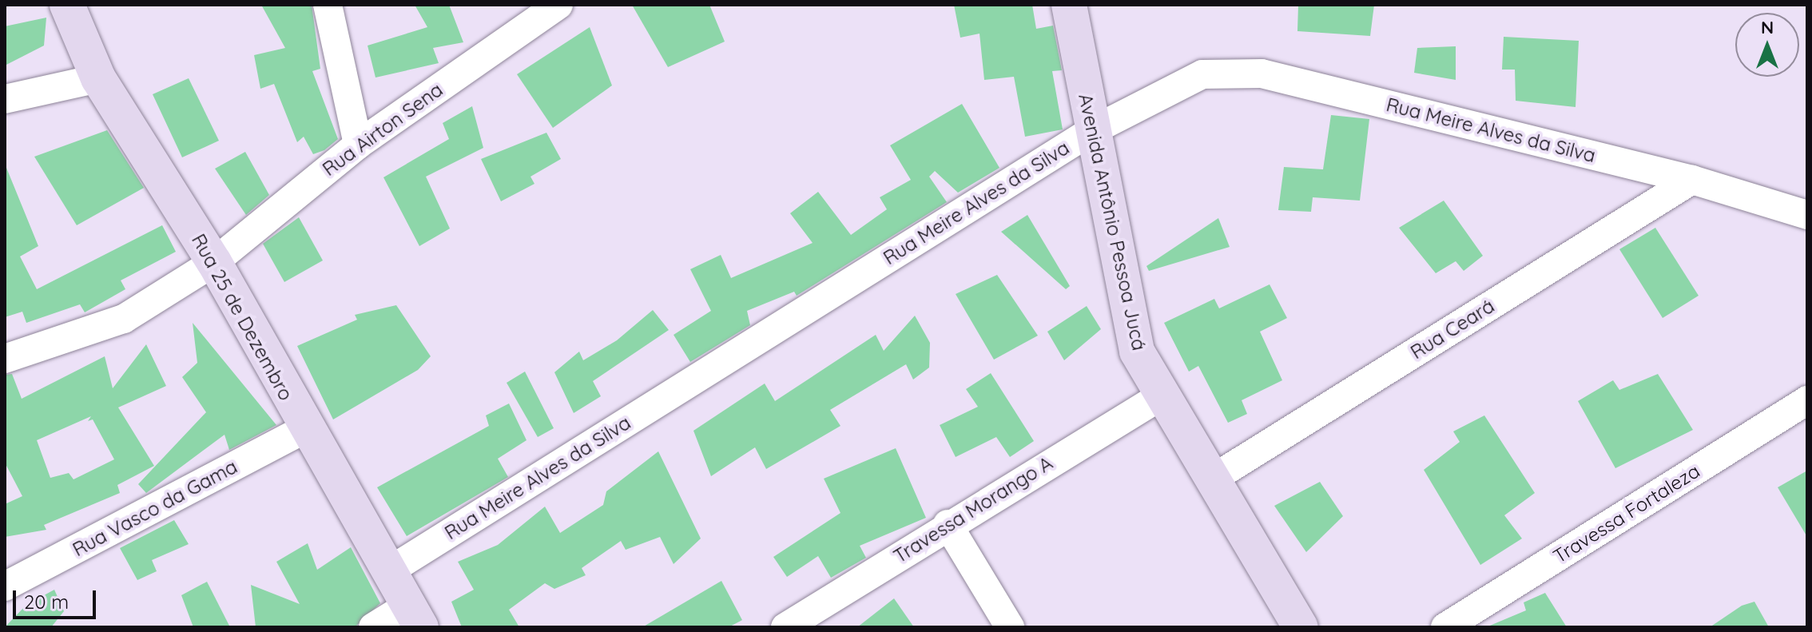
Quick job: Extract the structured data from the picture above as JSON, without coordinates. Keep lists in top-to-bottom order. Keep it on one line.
{"streets":{"street":["Rua Airton Sena","Rua Meire Alves da Silva","Avenida Antônio Pessoa Jucá","Rua 25 de Dezembro","Rua Ceará","Rua Vasco da Gama","Travessa Morango A","Travessa Fortaleza"]},"crossings":[["Rua Airton Sena","Rua 25 de Dezembro"],["Rua Meire Alves da Silva","Avenida Antônio Pessoa Jucá"],["Rua Meire Alves da Silva","Rua 25 de Dezembro"],["Rua Meire Alves da Silva","Rua Ceará"],["Avenida Antônio Pessoa Jucá","Rua Ceará"],["Avenida Antônio Pessoa Jucá","Travessa Morango A"],["Rua 25 de Dezembro","Rua Vasco da Gama"]],"scale_bar":"20 m","north":"top"}
